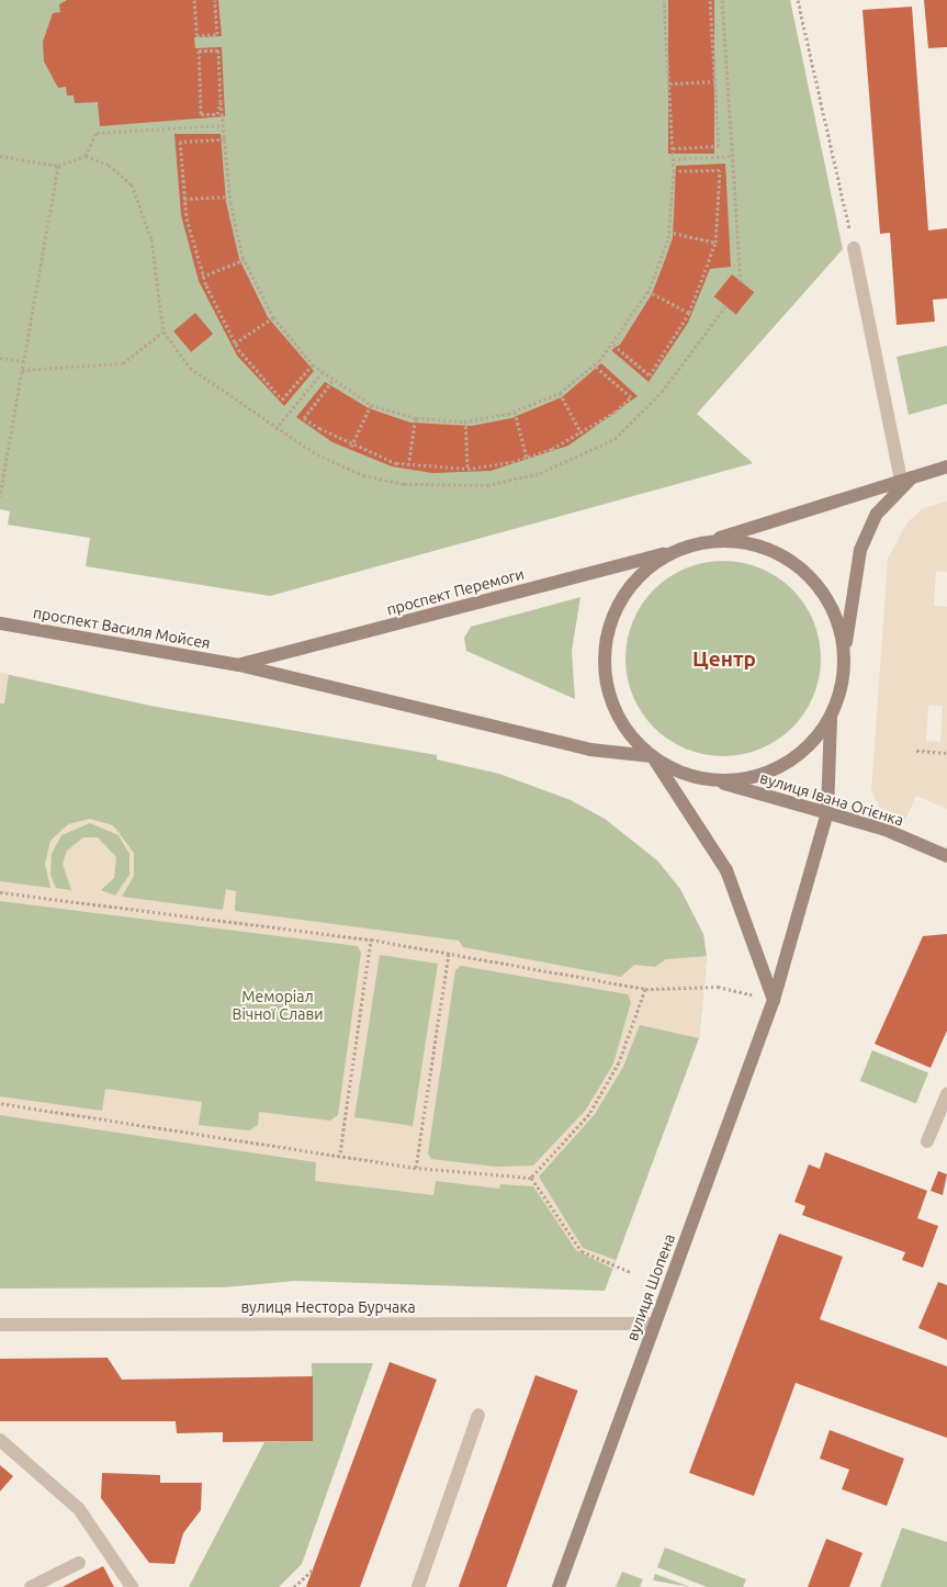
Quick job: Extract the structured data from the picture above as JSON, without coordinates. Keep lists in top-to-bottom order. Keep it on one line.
{"streets":{"main road":["проспект Перемоги","проспект Василя Мойсея","вулиця Івана Огієнка","вулиця Шопена"],"street":["вулиця Нестора Бурчака"]},"crossings":[["проспект Перемоги","проспект Василя Мойсея"],["проспект Василя Мойсея","вулиця Івана Огієнка"],["вулиця Івана Огієнка","вулиця Шопена"],["вулиця Шопена","вулиця Нестора Бурчака"]],"districts":["Центр"],"parks":["Меморіал Вічної Слави"]}
